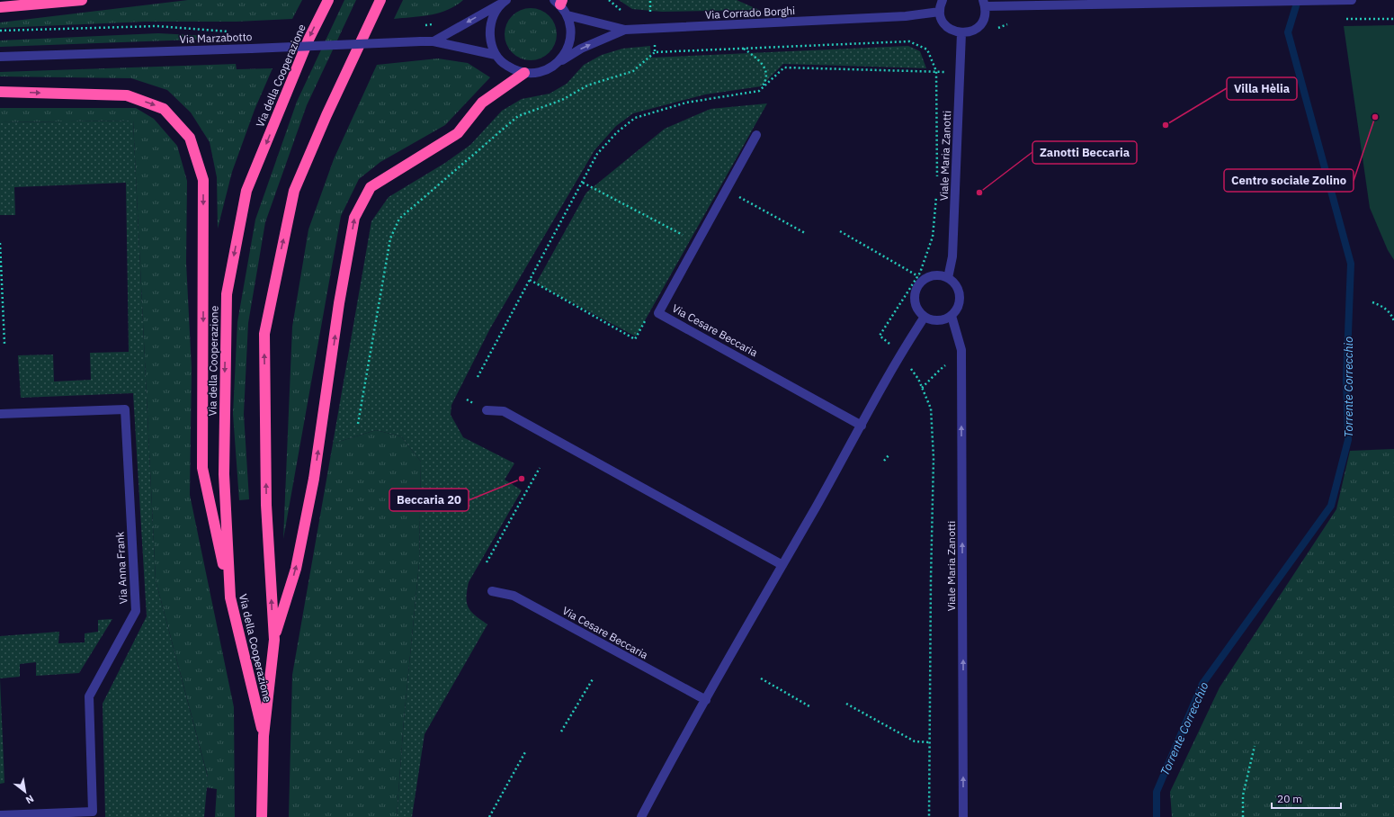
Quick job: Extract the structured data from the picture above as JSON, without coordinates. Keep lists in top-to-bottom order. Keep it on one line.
{"streets":{"highway":["Via della Cooperazione"],"street":["Via Corrado Borghi","Via Marzabotto","Viale Maria Zanotti","Via Cesare Beccaria","Via Anna Frank"]},"one_way":["Viale Maria Zanotti"],"water":["Torrente Correcchio"],"places":["Centro sociale Zolino","Villa Hèlia","Zanotti Beccaria","Beccaria 20"],"scale_bar":"20 m","north":"bottom right"}
